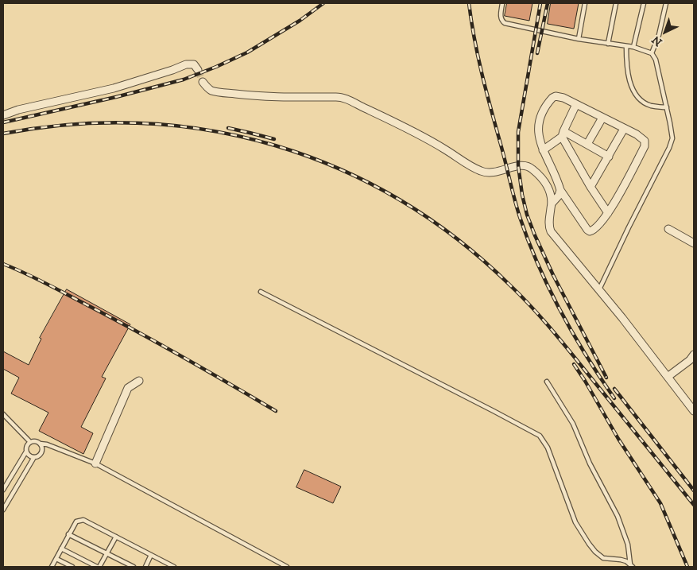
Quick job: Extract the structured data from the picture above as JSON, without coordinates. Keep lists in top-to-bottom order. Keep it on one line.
{"north":"bottom left"}
